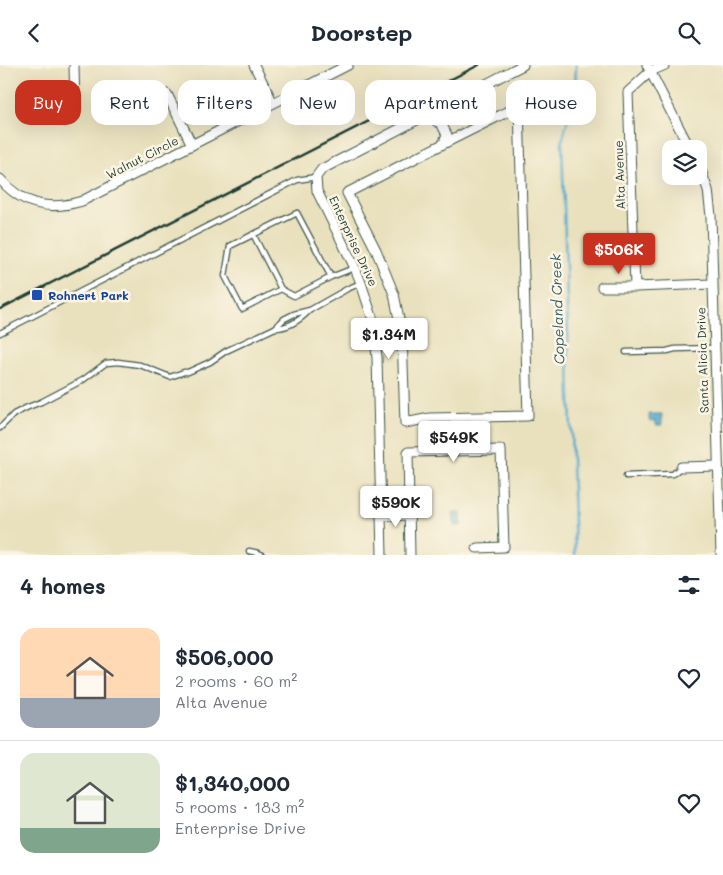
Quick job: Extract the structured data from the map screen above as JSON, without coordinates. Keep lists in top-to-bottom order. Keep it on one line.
{"streets":{"street":["Walnut Circle","Alta Avenue","Enterprise Drive","Santa Alicia Drive"]},"water":["Copeland Creek"],"places":{"transit":["Rohnert Park"]},"page":{"header":"Doorstep","chip":["Buy","Rent","Filters","New","Apartment","House"],"price":["$506K","$1.34M","$549K","$590K"],"heading":"4 homes","list":[{"name":"$506,000","note":"2 rooms · 60 m² · Alta Avenue"},{"name":"$1,340,000","note":"5 rooms · 183 m² · Enterprise Drive"}]}}
